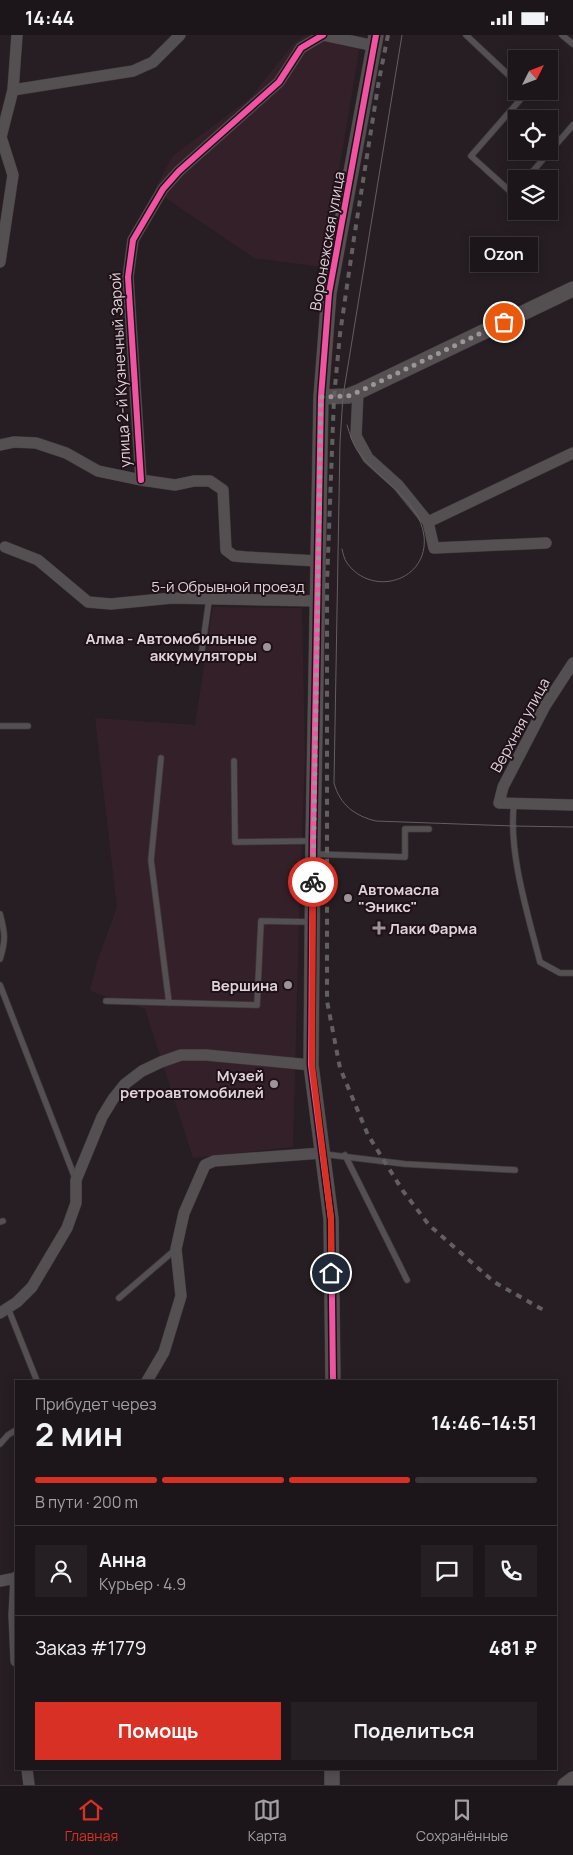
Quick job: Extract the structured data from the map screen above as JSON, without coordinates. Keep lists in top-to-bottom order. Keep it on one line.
{"streets":{"street":["Воронежская улица","улица 2-й Кузнечный Зарой","5-й Обрывной проезд","Верхняя улица"]},"crossings":[["Воронежская улица","улица 2-й Кузнечный Зарой"],["Воронежская улица","5-й Обрывной проезд"]],"places":{"other":["Ozon","Алма - Автомобильные аккумуляторы","Автомасла \"Эникс\"","Вершина","Музей ретроавтомобилей"],"health":["Лаки Фарма"]},"north":"top right","page":{"status":"14:44","bubble":"Ozon","heading":["2 мин","Прибудет через","14:46–14:51"],"panel":["Анна","Курьер · 4.9","Заказ #1779","481 ₽"],"bar":"В пути · 200 m","buttons":["Помощь","Поделиться"],"tabs":["Главная","Карта","Сохранённые"]}}
